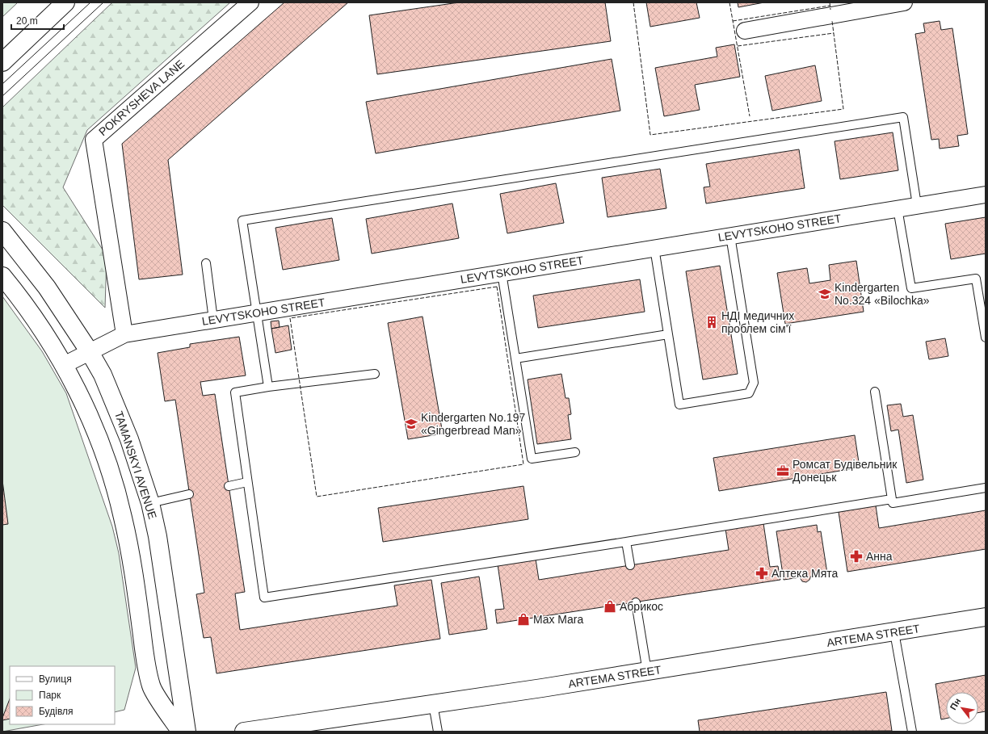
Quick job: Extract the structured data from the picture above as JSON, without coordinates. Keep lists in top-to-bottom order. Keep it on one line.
{"streets":{"street":["POKRYSHEVA LANE","LEVYTSKOHO STREET","TAMANSKYI AVENUE","ARTEMA STREET"]},"crossings":[["POKRYSHEVA LANE","LEVYTSKOHO STREET"],["LEVYTSKOHO STREET","TAMANSKYI AVENUE"]],"places":{"school or university":["Kindergarten No.324 «Bilochka»","Kindergarten No.197 «Gingerbread Man»"],"building":["НДІ медичних проблем сім'ї"],"office":["Ромсат Будівельник Донецьк"],"pharmacy":["Анна","Аптека Мята"],"shop":["Абрикос","Max Mara"]},"legend":["Вулиця","Парк","Будівля"],"scale_bar":"20 m","north":"top left"}
